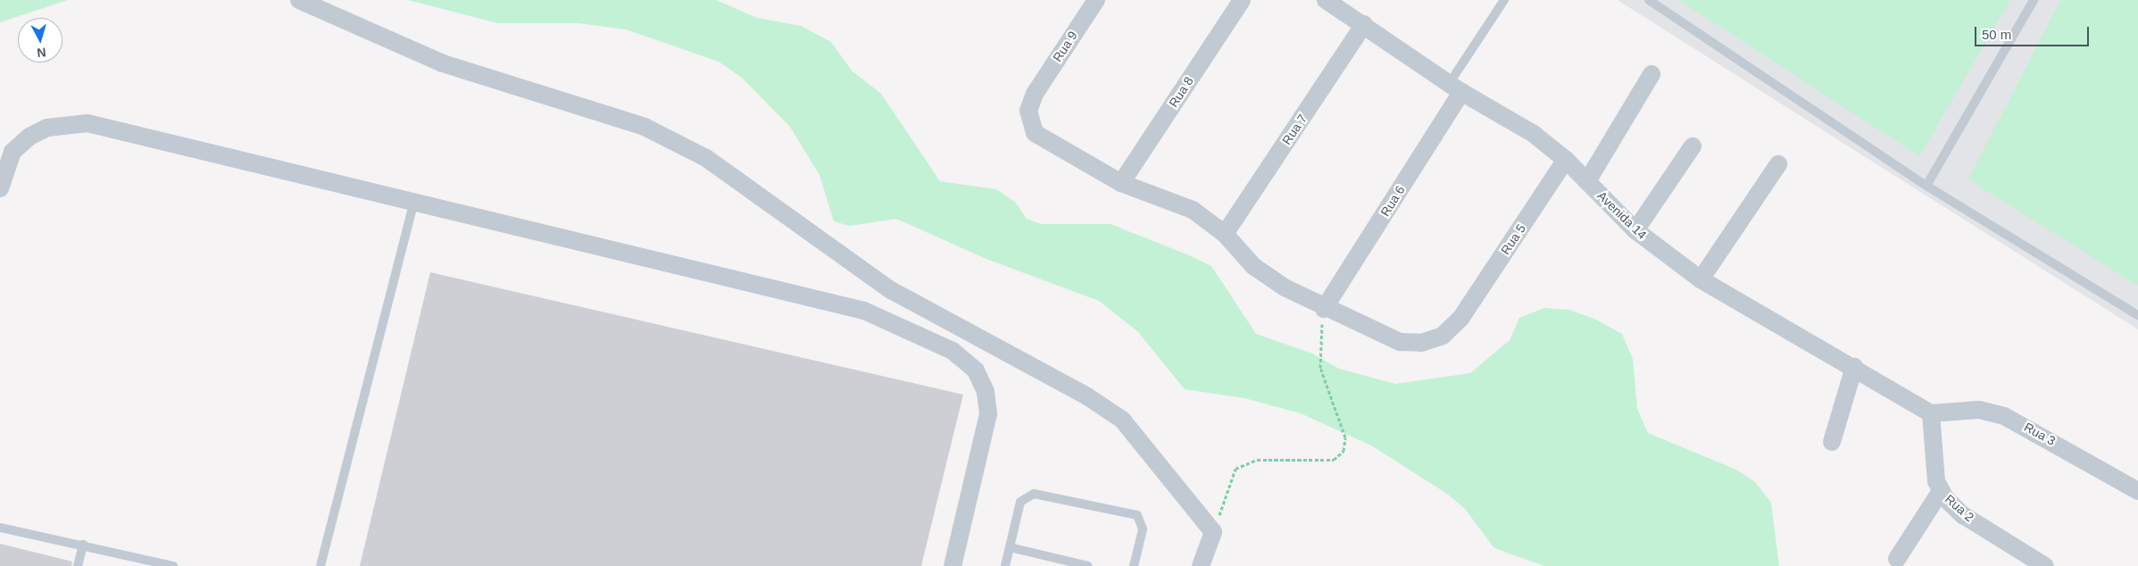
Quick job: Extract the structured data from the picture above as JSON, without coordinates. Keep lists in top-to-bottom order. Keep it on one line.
{"streets":{"street":["Rua 9","Rua 8","Rua 7","Rua 6","Avenida 14","Rua 5","Rua 3","Rua 2"]},"crossings":[["Rua 9","Rua 8"],["Rua 9","Rua 7"],["Rua 9","Rua 5"],["Rua 7","Avenida 14"],["Rua 7","Rua 5"],["Rua 6","Avenida 14"],["Rua 6","Rua 5"],["Avenida 14","Rua 5"],["Avenida 14","Rua 3"],["Avenida 14","Rua 2"],["Rua 3","Rua 2"]],"scale_bar":"50 m","north":"bottom"}
